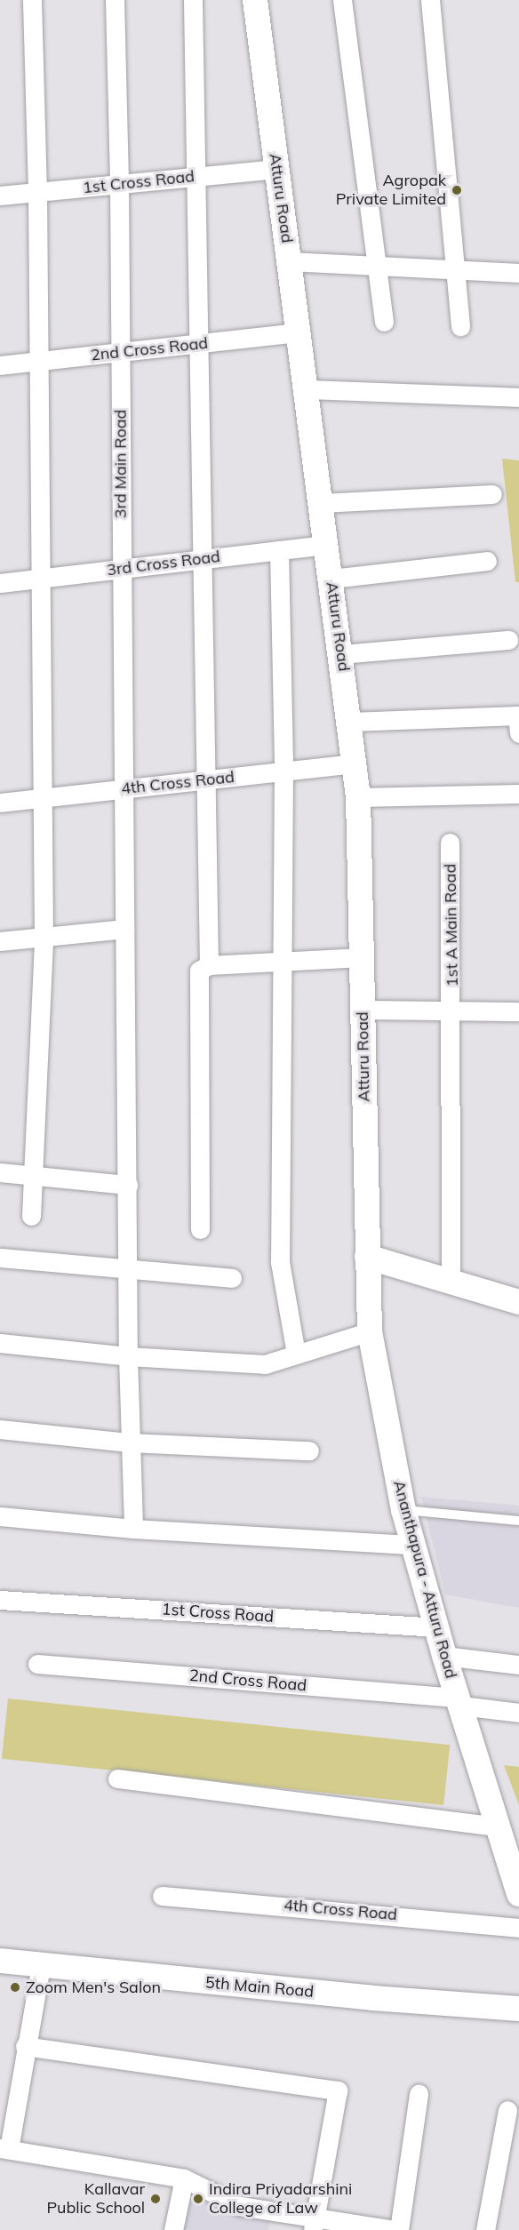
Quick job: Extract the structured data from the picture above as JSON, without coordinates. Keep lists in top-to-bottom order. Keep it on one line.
{"streets":{"street":["1st Cross Road","Atturu Road","2nd Cross Road","3rd Main Road","3rd Cross Road","4th Cross Road","1st A Main Road","Ananthapura - Atturu Road","5th Main Road"]},"crossings":[["1st Cross Road","Atturu Road"],["1st Cross Road","3rd Main Road"],["1st Cross Road","Ananthapura - Atturu Road"],["Atturu Road","2nd Cross Road"],["Atturu Road","3rd Cross Road"],["Atturu Road","4th Cross Road"],["Atturu Road","Ananthapura - Atturu Road"],["2nd Cross Road","3rd Main Road"],["2nd Cross Road","Ananthapura - Atturu Road"],["3rd Main Road","3rd Cross Road"],["3rd Main Road","4th Cross Road"]],"places":["Agropak Private Limited","Zoom Men's Salon","Kallavar Public School","Indira Priyadarshini College of Law"]}
